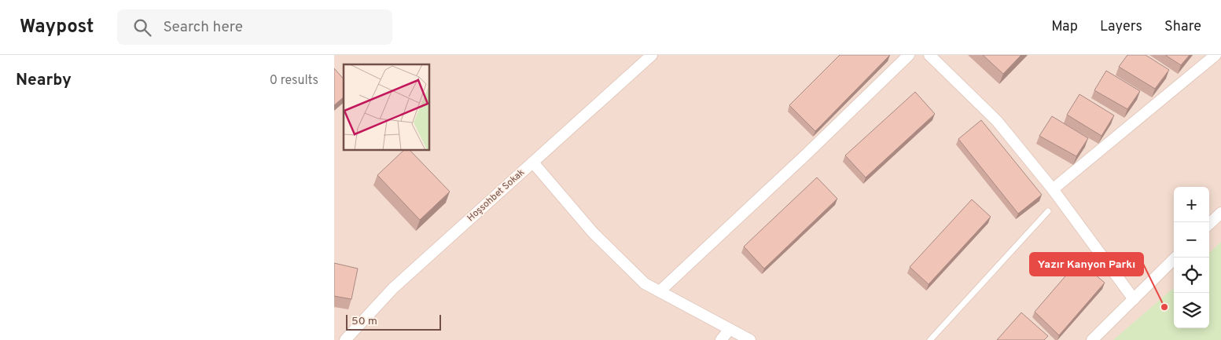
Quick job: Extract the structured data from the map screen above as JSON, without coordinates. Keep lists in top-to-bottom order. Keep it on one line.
{"streets":{"street":["Hoşsohbet Sokak"]},"places":["Yazır Kanyon Parkı"],"scale_bar":"50 m","page":{"header":"Waypost","search":"Search here","nav":["Map","Layers","Share"],"heading":["Nearby","0 results"],"map_buttons":["+","−"],"scale":"50 m"}}
